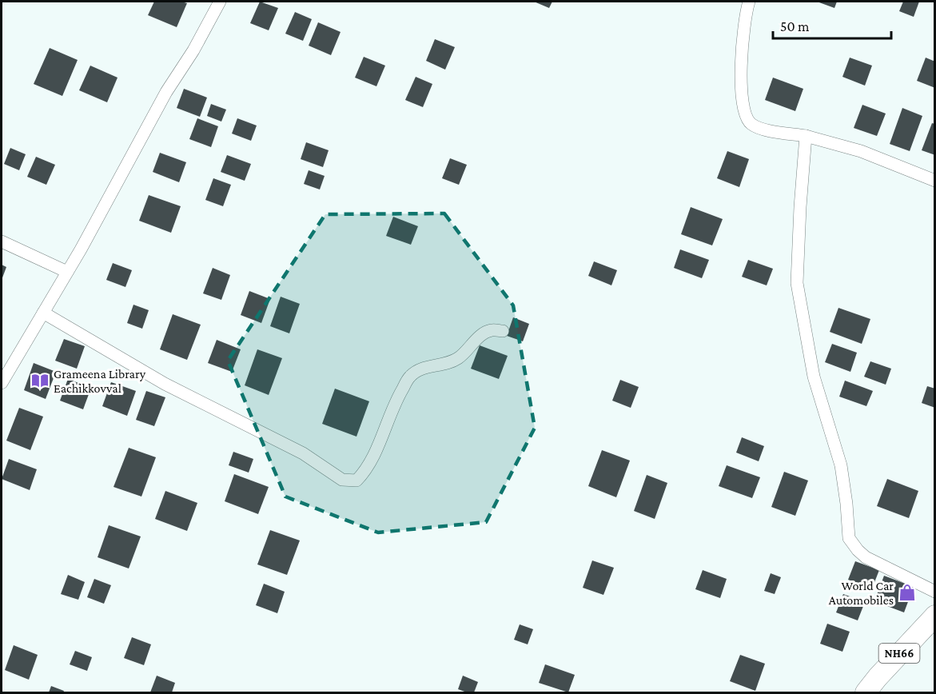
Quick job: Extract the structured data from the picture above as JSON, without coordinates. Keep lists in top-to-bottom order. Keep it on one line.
{"streets":{"highway":["NH66"]},"places":{"library":["Grameena Library Eachikkovval"],"shop":["World Car Automobiles"]},"scale_bar":"50 m"}
